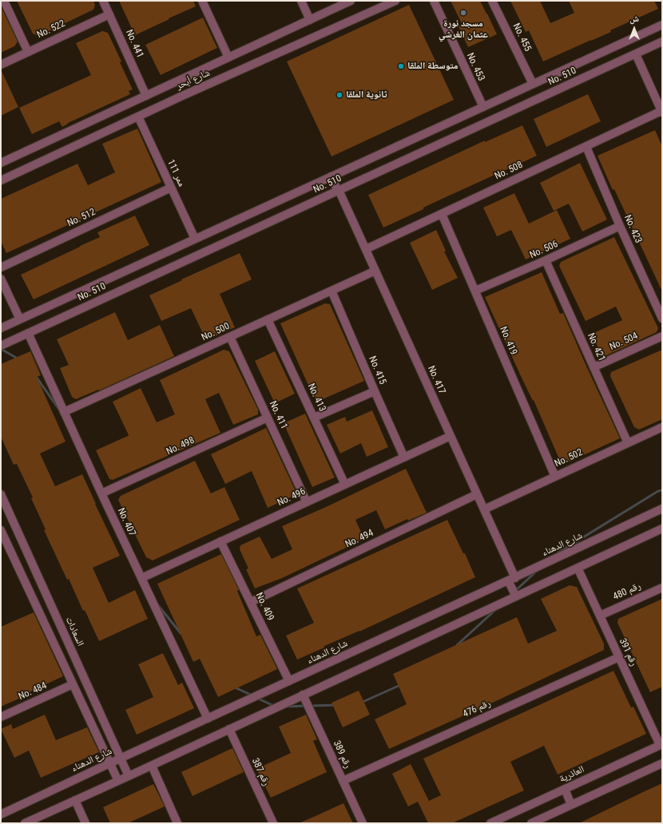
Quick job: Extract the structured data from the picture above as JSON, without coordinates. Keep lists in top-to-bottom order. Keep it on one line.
{"streets":{"street":["No. 522","No. 455","No. 441","No. 453","No. 510","شارع أبحر","No. 508","ممر 111","No. 512","No. 423","No. 506","No. 500","No. 419","No. 504","No. 421","No. 415","No. 417","No. 413","No. 411","No. 498","No. 502","No. 496","No. 407","No. 494","شارع الدهناء","رقم 480","No. 409","السعادات","رقم 391","No. 484","رقم 476","رقم 389","رقم 387","العاذرية"]},"crossings":[["No. 522","No. 441"],["No. 455","No. 510"],["No. 441","شارع أبحر"],["No. 453","No. 510"],["No. 510","ممر 111"],["No. 510","No. 417"],["No. 510","No. 407"],["شارع أبحر","ممر 111"],["No. 508","No. 423"],["No. 508","No. 419"],["No. 508","No. 417"],["ممر 111","No. 512"],["No. 423","No. 506"],["No. 506","No. 419"],["No. 506","No. 421"],["No. 500","No. 415"],["No. 500","No. 417"],["No. 500","No. 413"],["No. 500","No. 411"],["No. 500","No. 407"],["No. 419","No. 502"],["No. 504","No. 421"],["No. 421","No. 502"],["No. 415","No. 496"],["No. 417","No. 502"],["No. 417","No. 496"],["No. 417","No. 494"],["No. 417","شارع الدهناء"],["No. 413","No. 496"],["No. 411","No. 498"],["No. 411","No. 496"],["No. 498","No. 407"],["No. 496","No. 407"],["No. 496","No. 409"],["No. 407","شارع الدهناء"],["No. 494","No. 409"],["شارع الدهناء","No. 409"],["شارع الدهناء","السعادات"],["رقم 480","رقم 391"],["رقم 391","رقم 476"],["رقم 391","العاذرية"],["رقم 476","رقم 389"]],"places":["مسجد نورة عثمان الغرشي","متوسطة الملقا","ثانوية الملقا"],"north":"top"}
